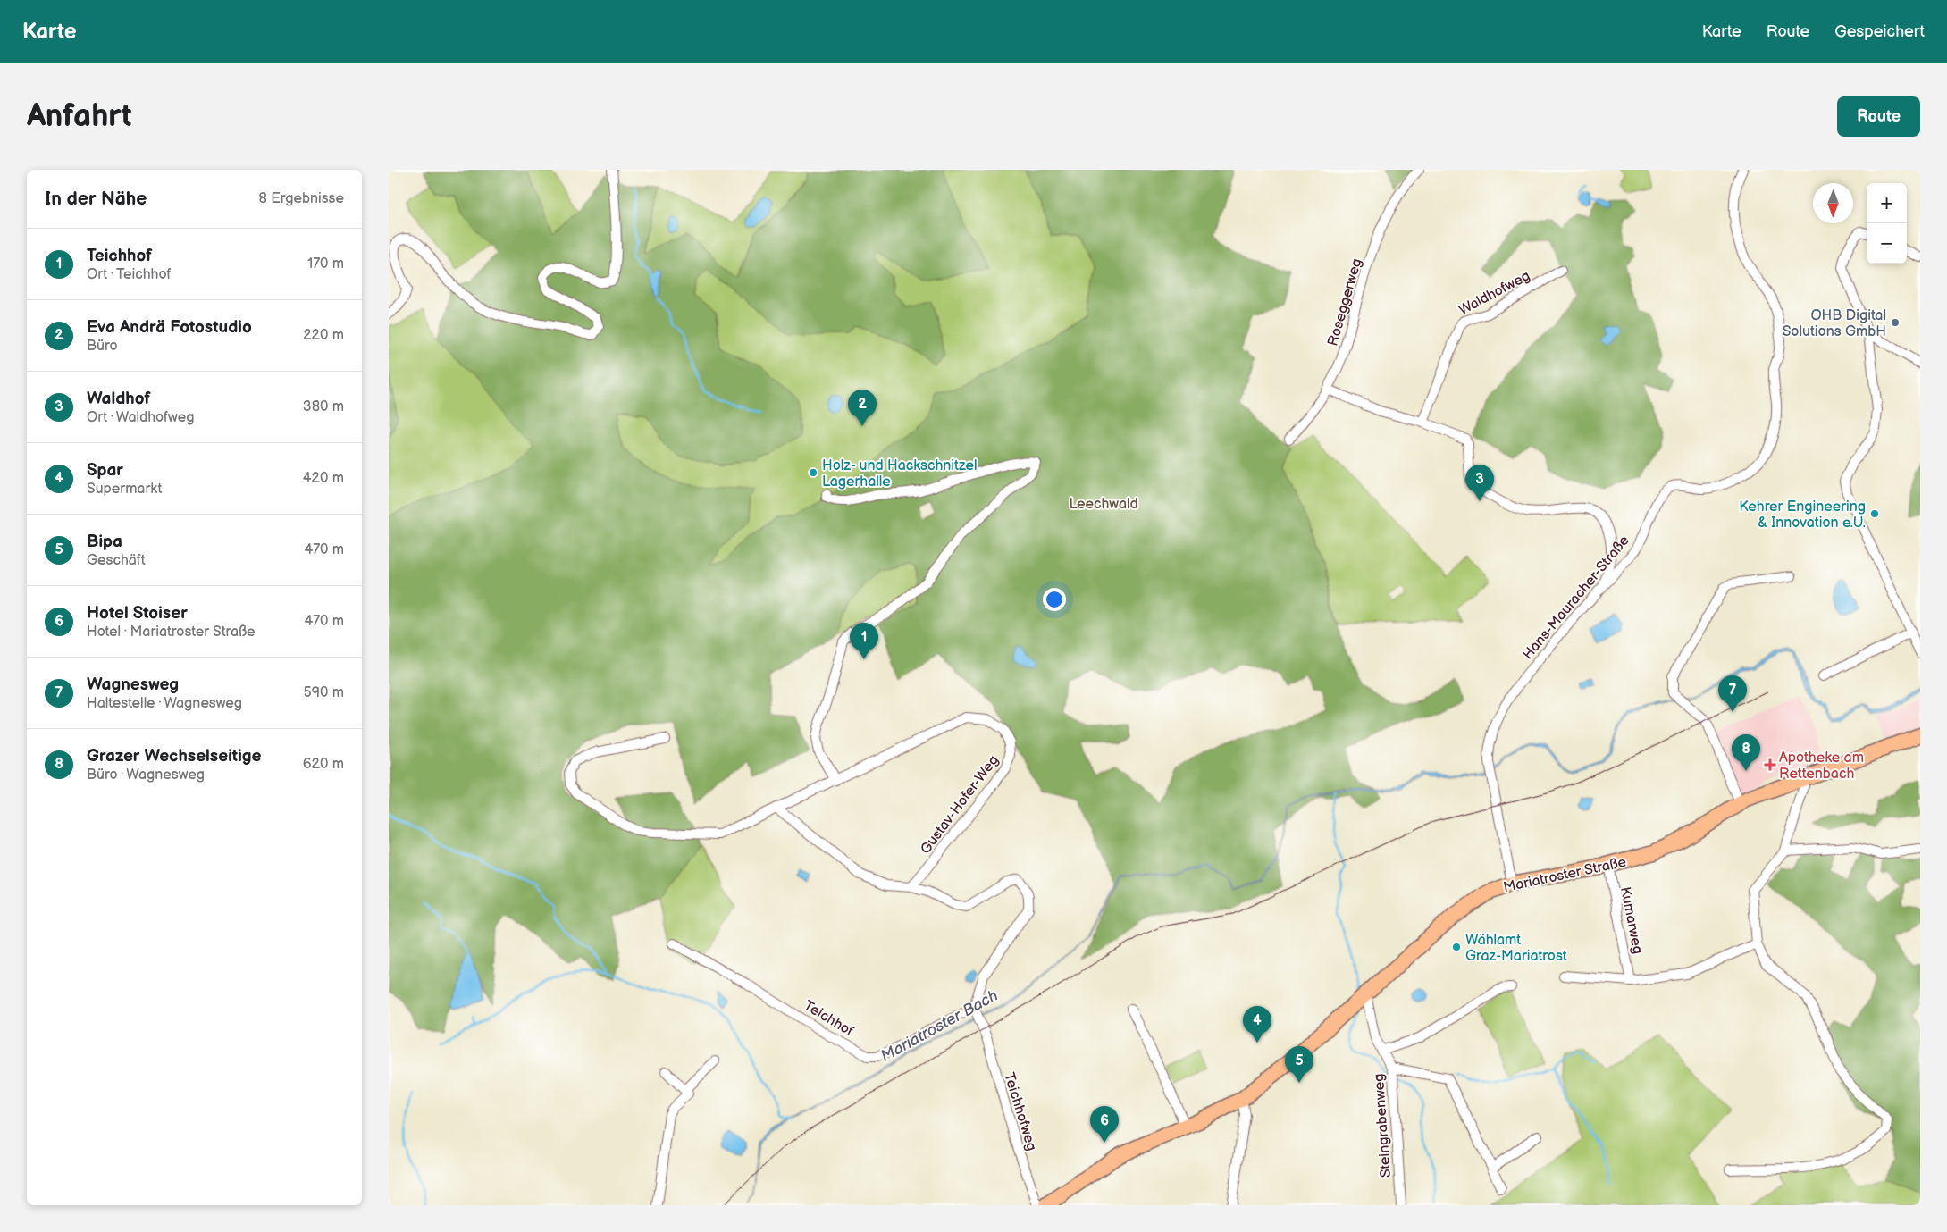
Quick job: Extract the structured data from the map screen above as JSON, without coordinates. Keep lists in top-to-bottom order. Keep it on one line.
{"streets":{"main road":["Mariatroster Straße"],"street":["Waldhofweg","Roseggerweg","Hans-Mauracher-Straße","Gustav-Hofer-Weg","Kumarweg","Teichhof","Teichhofweg","Steingrabenweg"]},"crossings":[["Hans-Mauracher-Straße","Mariatroster Straße"],["Mariatroster Straße","Kumarweg"],["Mariatroster Straße","Steingrabenweg"],["Teichhof","Teichhofweg"]],"water":["Mariatroster Bach"],"parks":["Leechwald"],"places":{"other":["OHB Digital Solutions GmbH","Holz- und Hackschnitzel Lagerhalle","Kehrer Engineering & Innovation e.U.","Wählamt Graz-Mariatrost"],"health":["Apotheke am Rettenbach"]},"north":"bottom","page":{"header":"Karte","nav":["Karte","Route","Gespeichert"],"buttons":"Route","title":"Anfahrt","heading":["In der Nähe","8 Ergebnisse"],"map_buttons":["+","−"],"list":[{"mark":"1","name":"Teichhof","note":"Ort · Teichhof","value":"170 m"},{"mark":"2","name":"Eva Andrä Fotostudio","note":"Büro","value":"220 m"},{"mark":"3","name":"Waldhof","note":"Ort · Waldhofweg","value":"380 m"},{"mark":"4","name":"Spar","note":"Supermarkt","value":"420 m"},{"mark":"5","name":"Bipa","note":"Geschäft","value":"470 m"},{"mark":"6","name":"Hotel Stoiser","note":"Hotel · Mariatroster Straße","value":"470 m"},{"mark":"7","name":"Wagnesweg","note":"Haltestelle · Wagnesweg","value":"590 m"},{"mark":"8","name":"Grazer Wechselseitige","note":"Büro · Wagnesweg","value":"620 m"}],"pins":["2","3","1","7","8","4","5","6"]}}
